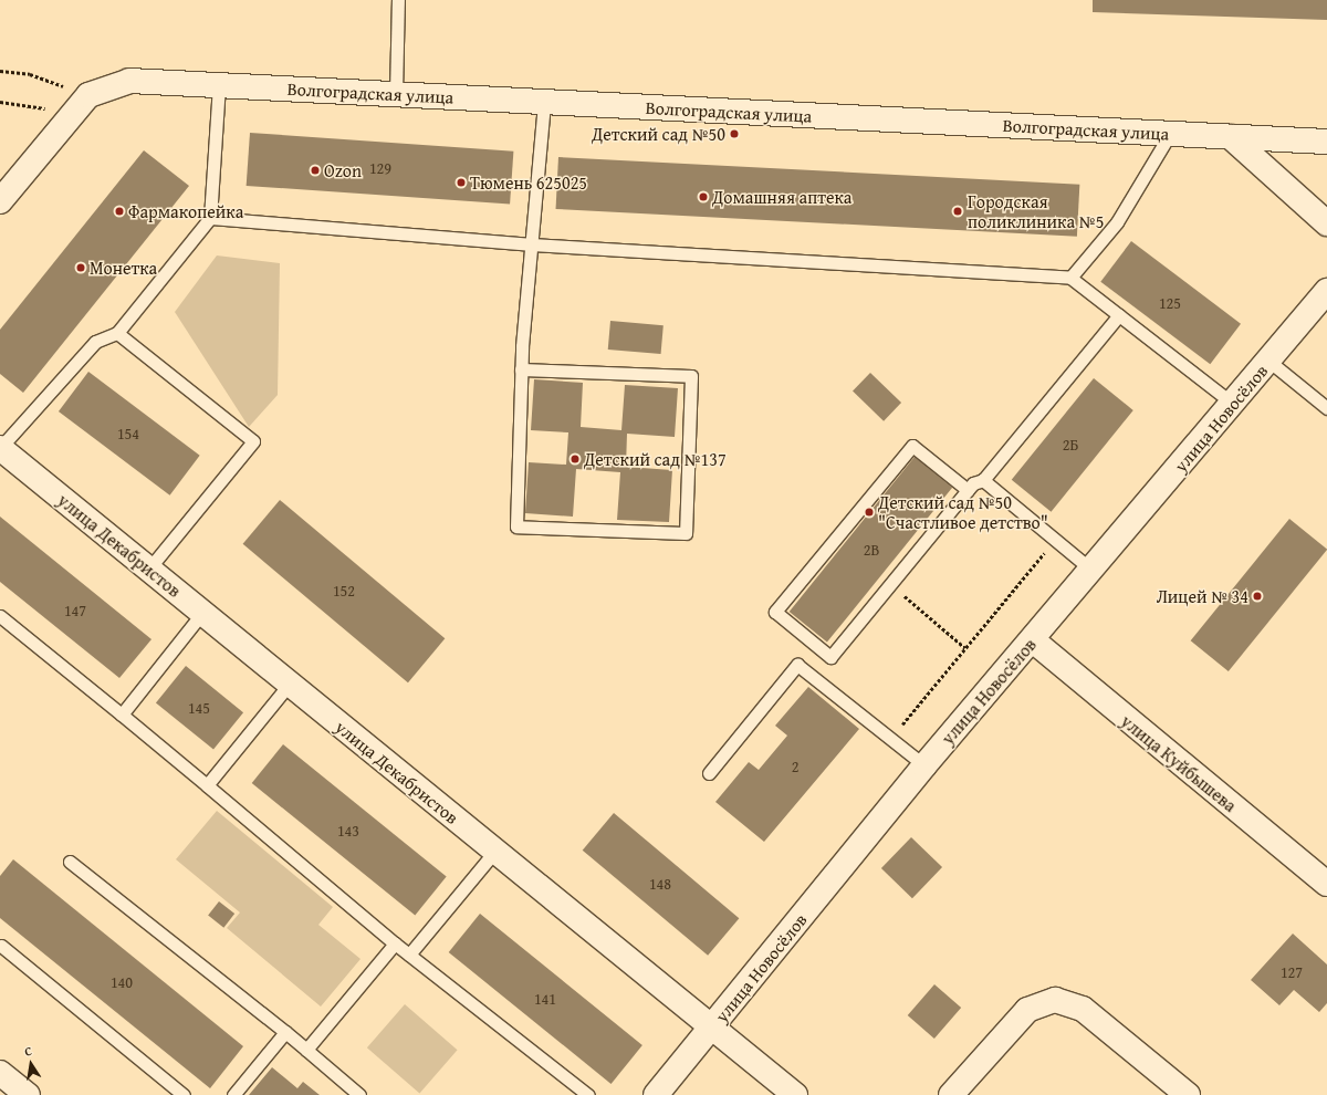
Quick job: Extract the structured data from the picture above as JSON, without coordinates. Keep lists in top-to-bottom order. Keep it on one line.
{"streets":{"street":["Волгоградская улица","улица Новосёлов","улица Декабристов","улица Куйбышева"]},"crossings":[["улица Новосёлов","улица Декабристов"],["улица Новосёлов","улица Куйбышева"]],"places":["Детский сад №50","Ozon","Тюмень 625025","Домашняя аптека","Фармакопейка","Городская поликлиника №5","Монетка","Детский сад №137","Детский сад №50 \"Счастливое детство\"","Лицей № 34"],"house_numbers":["129","125","154","2Б","2В","152","147","145","2","143","148","127","140","141"],"north":"top"}
